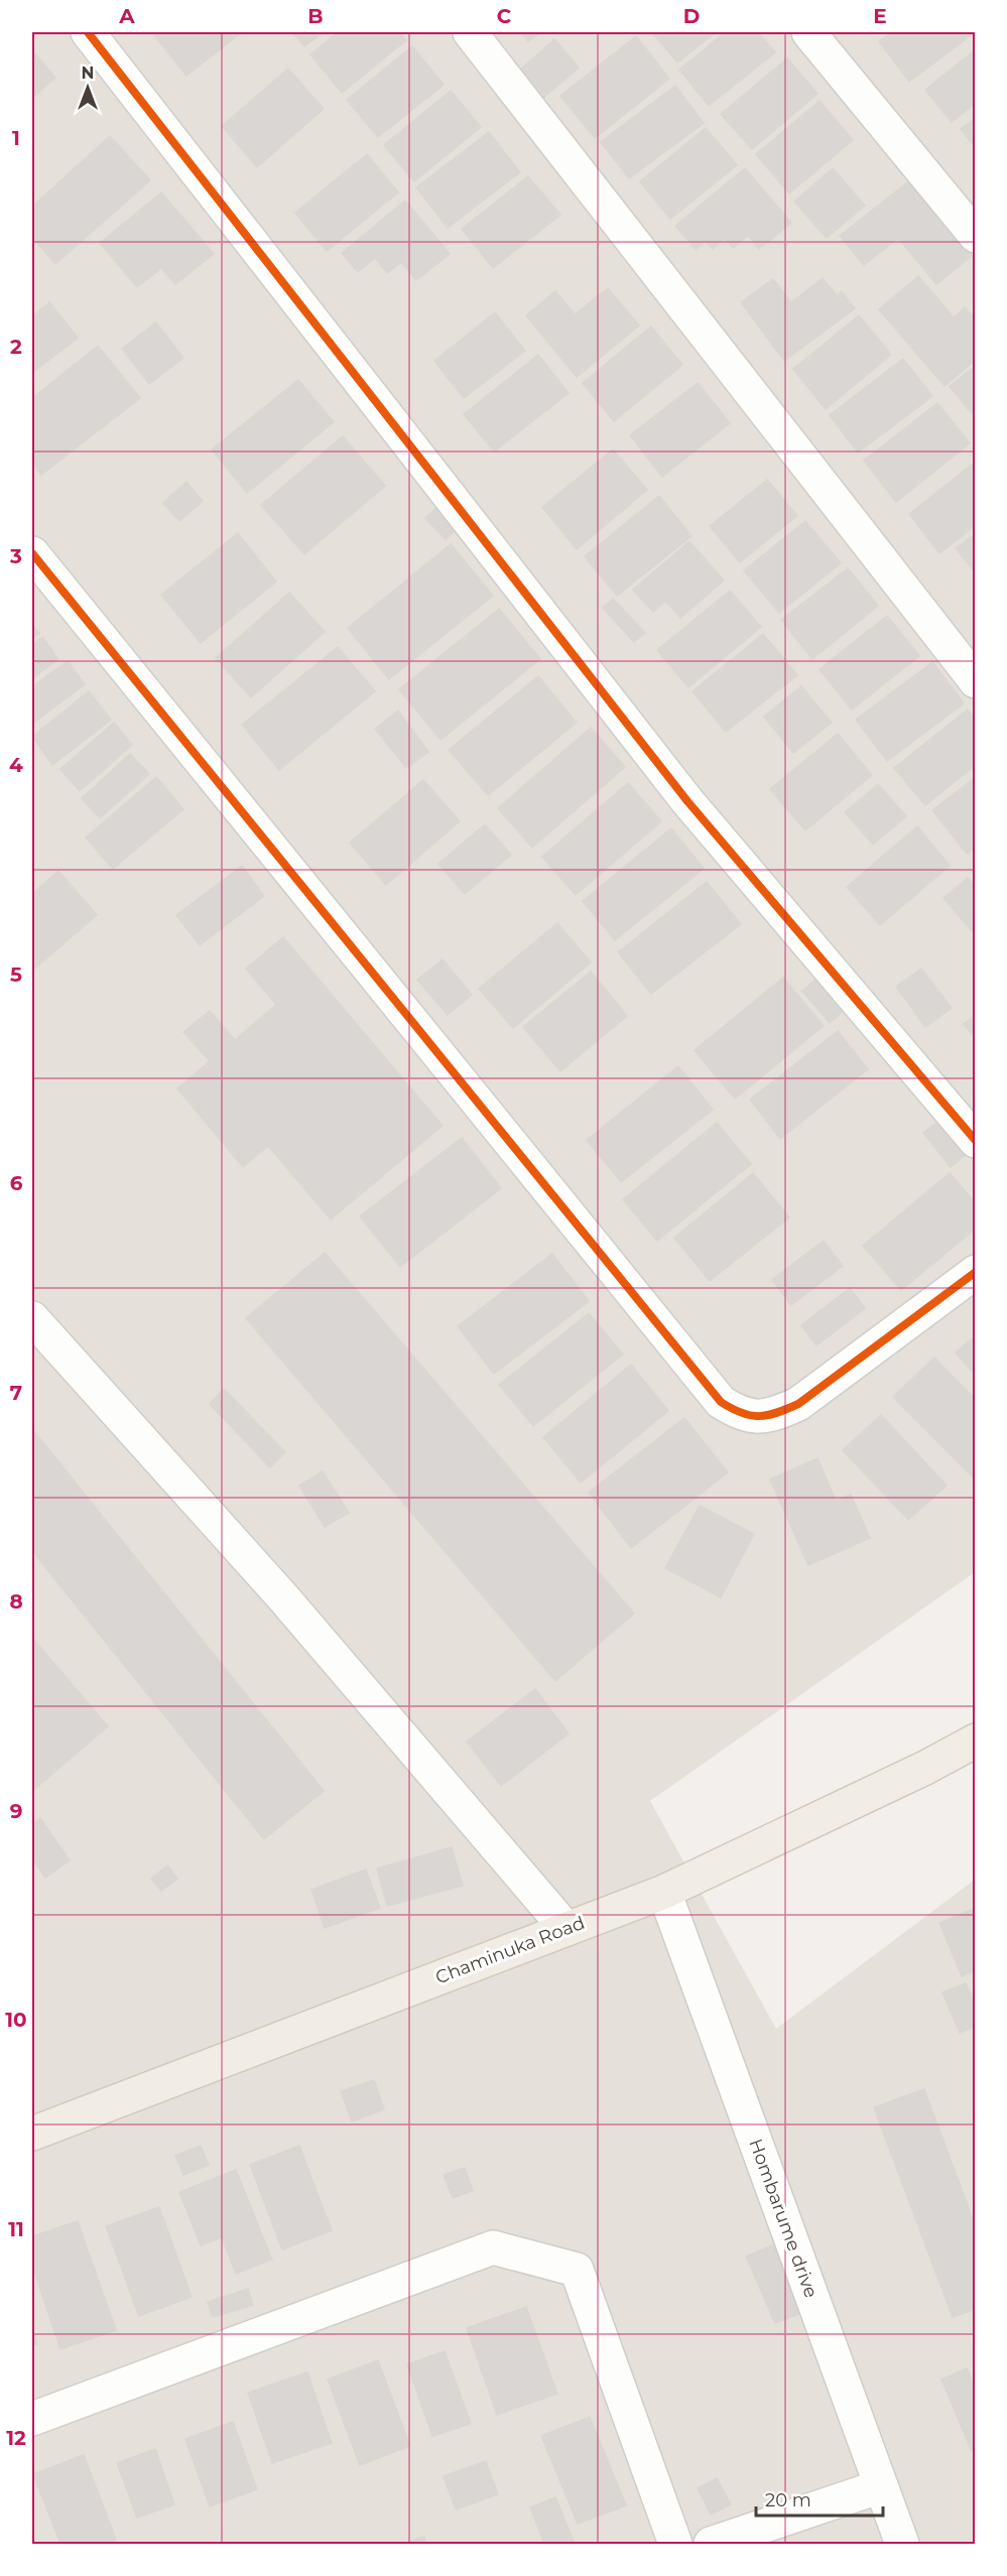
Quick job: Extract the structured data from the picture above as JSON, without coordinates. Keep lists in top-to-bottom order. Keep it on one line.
{"streets":{"main road":["Chaminuka Road"],"street":["Hombarume drive"]},"crossings":[["Chaminuka Road","Hombarume drive"]],"scale_bar":"20 m","north":"top","grid":{"columns":["A","B","C","D","E"],"rows":["1","2","3","4","5","6","7","8","9","10","11","12"]}}
